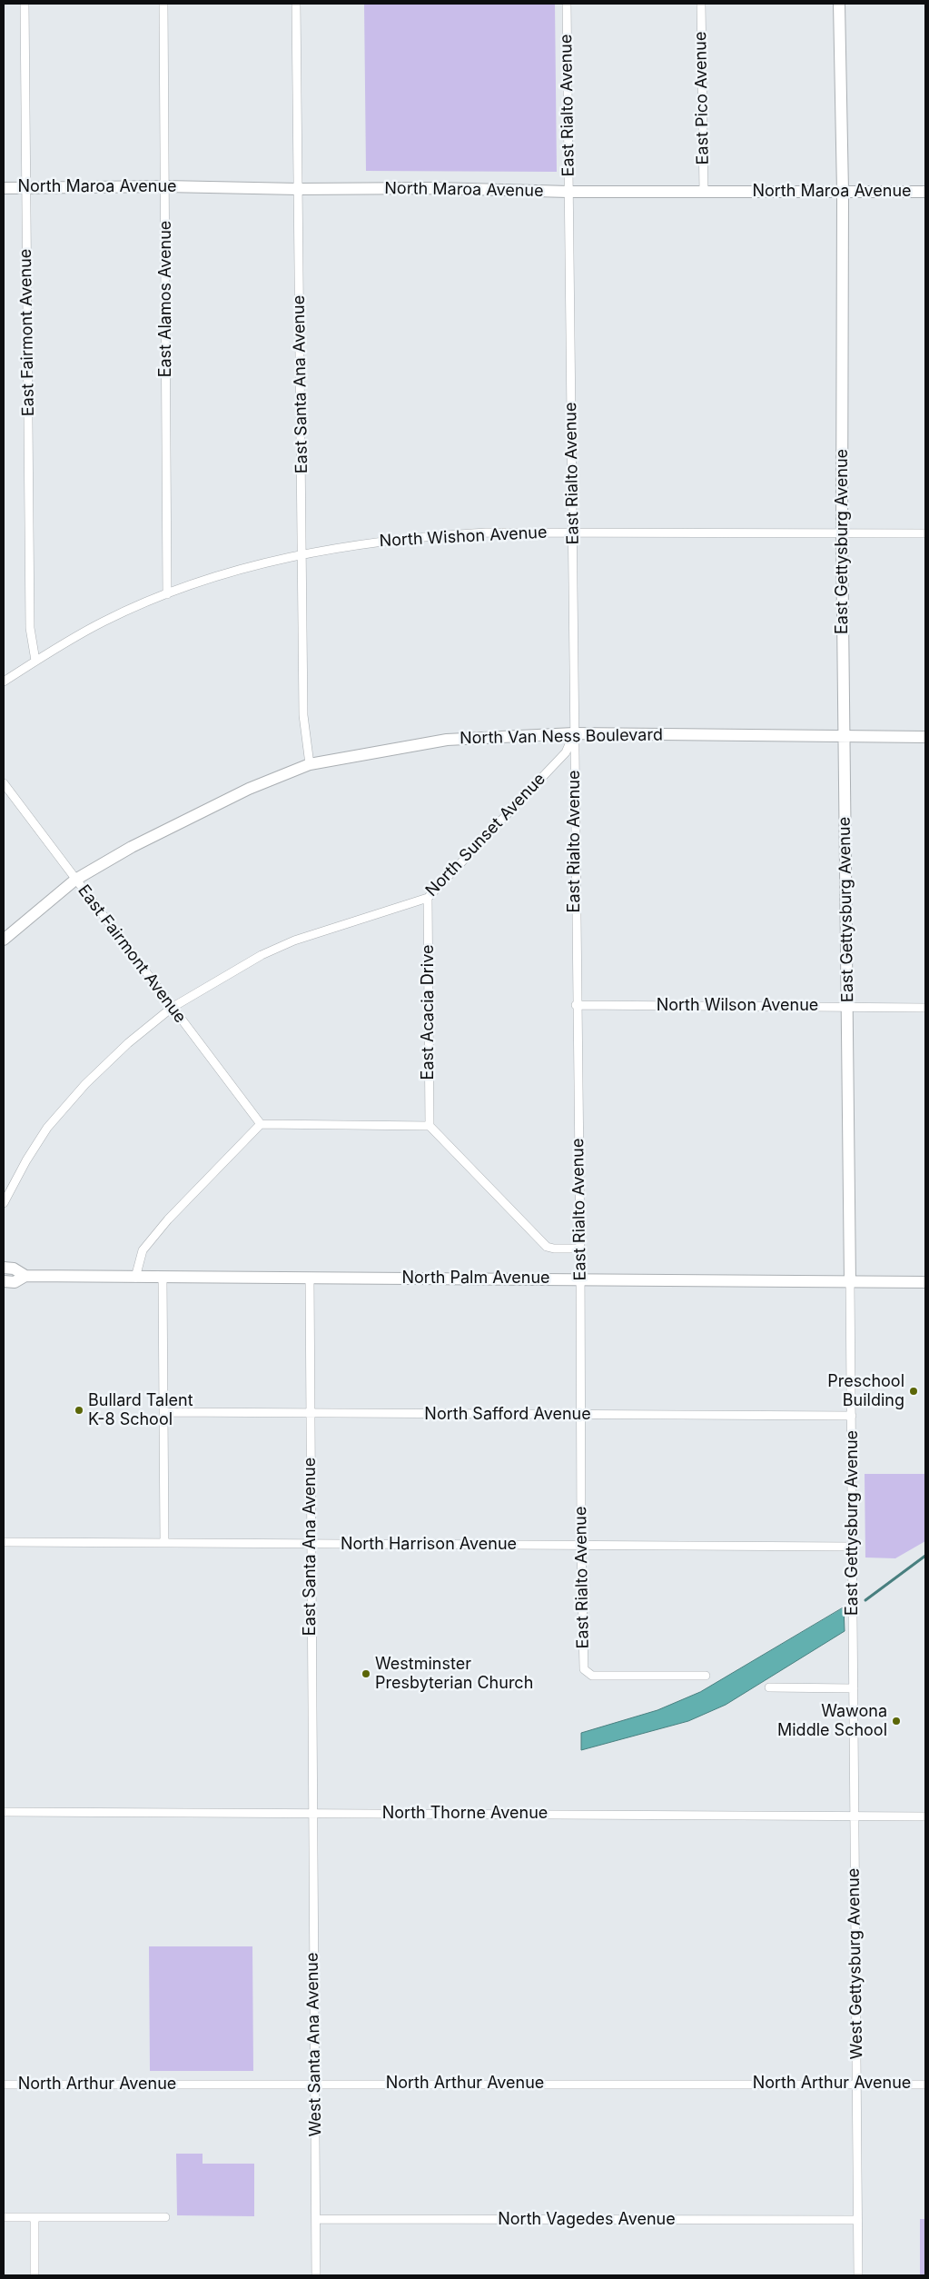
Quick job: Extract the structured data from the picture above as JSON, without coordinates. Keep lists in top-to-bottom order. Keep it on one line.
{"streets":{"street":["East Pico Avenue","East Rialto Avenue","North Maroa Avenue","East Alamos Avenue","East Fairmont Avenue","East Santa Ana Avenue","North Wishon Avenue","East Gettysburg Avenue","North Van Ness Boulevard","North Sunset Avenue","North Wilson Avenue","East Acacia Drive","North Palm Avenue","North Safford Avenue","North Harrison Avenue","North Thorne Avenue","West Gettysburg Avenue","West Santa Ana Avenue","North Arthur Avenue","North Vagedes Avenue"]},"crossings":[["East Pico Avenue","North Maroa Avenue"],["East Rialto Avenue","North Maroa Avenue"],["East Rialto Avenue","North Wishon Avenue"],["East Rialto Avenue","North Van Ness Boulevard"],["East Rialto Avenue","North Sunset Avenue"],["East Rialto Avenue","North Wilson Avenue"],["East Rialto Avenue","North Palm Avenue"],["East Rialto Avenue","North Safford Avenue"],["East Rialto Avenue","North Harrison Avenue"],["North Maroa Avenue","East Alamos Avenue"],["North Maroa Avenue","East Fairmont Avenue"],["North Maroa Avenue","East Santa Ana Avenue"],["North Maroa Avenue","East Gettysburg Avenue"],["East Alamos Avenue","North Wishon Avenue"],["East Fairmont Avenue","North Wishon Avenue"],["East Fairmont Avenue","North Van Ness Boulevard"],["East Fairmont Avenue","North Sunset Avenue"],["East Santa Ana Avenue","North Wishon Avenue"],["East Santa Ana Avenue","North Van Ness Boulevard"],["East Santa Ana Avenue","North Palm Avenue"],["East Santa Ana Avenue","North Safford Avenue"],["East Santa Ana Avenue","North Harrison Avenue"],["East Santa Ana Avenue","North Thorne Avenue"],["East Santa Ana Avenue","West Santa Ana Avenue"],["North Wishon Avenue","East Gettysburg Avenue"],["East Gettysburg Avenue","North Van Ness Boulevard"],["East Gettysburg Avenue","North Wilson Avenue"],["East Gettysburg Avenue","North Palm Avenue"],["East Gettysburg Avenue","North Safford Avenue"],["East Gettysburg Avenue","North Harrison Avenue"],["East Gettysburg Avenue","North Thorne Avenue"],["East Gettysburg Avenue","West Gettysburg Avenue"],["North Van Ness Boulevard","North Sunset Avenue"],["North Sunset Avenue","East Acacia Drive"],["North Thorne Avenue","West Gettysburg Avenue"],["North Thorne Avenue","West Santa Ana Avenue"],["West Gettysburg Avenue","North Arthur Avenue"],["West Gettysburg Avenue","North Vagedes Avenue"],["West Santa Ana Avenue","North Arthur Avenue"],["West Santa Ana Avenue","North Vagedes Avenue"]],"places":["Preschool Building","Bullard Talent K-8 School","Westminster Presbyterian Church","Wawona Middle School"]}
